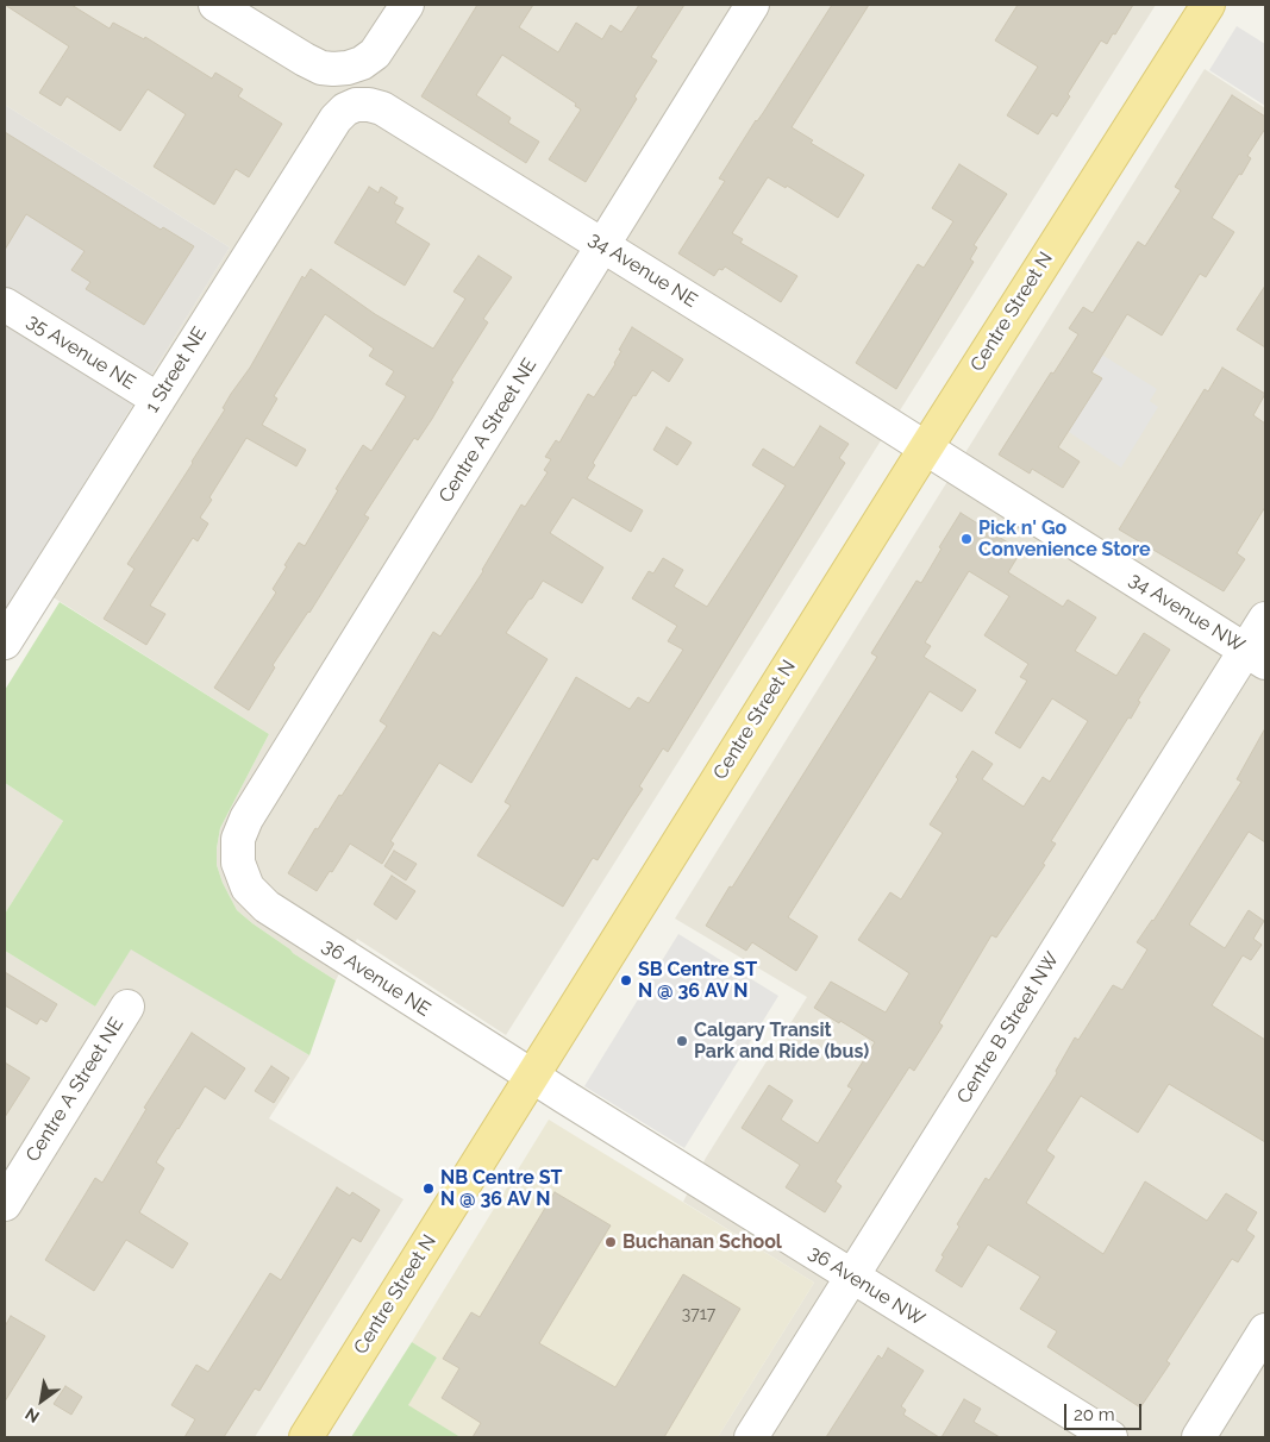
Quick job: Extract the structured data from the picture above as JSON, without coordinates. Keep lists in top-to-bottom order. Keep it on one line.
{"streets":{"main road":["Centre Street N"],"street":["34 Avenue NE","35 Avenue NE","1 Street NE","Centre A Street NE","34 Avenue NW","36 Avenue NE","Centre B Street NW","36 Avenue NW"]},"crossings":[["34 Avenue NE","Centre Street N"],["34 Avenue NE","1 Street NE"],["34 Avenue NE","Centre A Street NE"],["34 Avenue NE","34 Avenue NW"],["Centre Street N","34 Avenue NW"],["Centre Street N","36 Avenue NE"],["Centre Street N","36 Avenue NW"],["35 Avenue NE","1 Street NE"],["Centre A Street NE","36 Avenue NE"],["34 Avenue NW","Centre B Street NW"],["36 Avenue NE","36 Avenue NW"],["Centre B Street NW","36 Avenue NW"]],"places":["Pick n' Go Convenience Store","SB Centre ST N @ 36 AV N","Calgary Transit Park and Ride (bus)","NB Centre ST N @ 36 AV N","Buchanan School"],"house_numbers":["3717"],"scale_bar":"20 m","north":"bottom left"}
